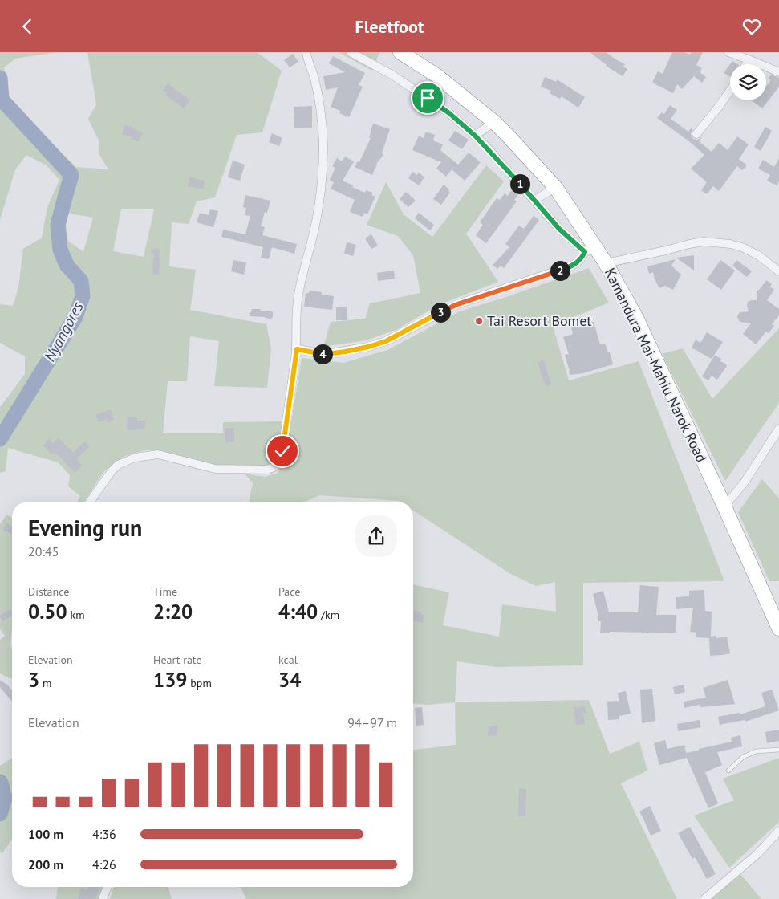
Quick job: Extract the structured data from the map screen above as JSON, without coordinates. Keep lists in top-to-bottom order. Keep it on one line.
{"streets":{"highway":["Kamandura Mai-Mahiu Narok Road"]},"water":["Nyangores"],"places":["Tai Resort Bomet"],"page":{"header":"Fleetfoot","pins":["1","2","3","4"],"heading":["Evening run","20:45"],"stats":[["Distance","0.50 km"],["Time","2:20"],["Pace","4:40 /km"],["Elevation","3 m"],["Heart rate","139 bpm"],["kcal","34"]],"chart":["Elevation","94–97 m"],"list":[{"name":"100 m","note":"4:36"},{"name":"200 m","note":"4:26"}]}}
